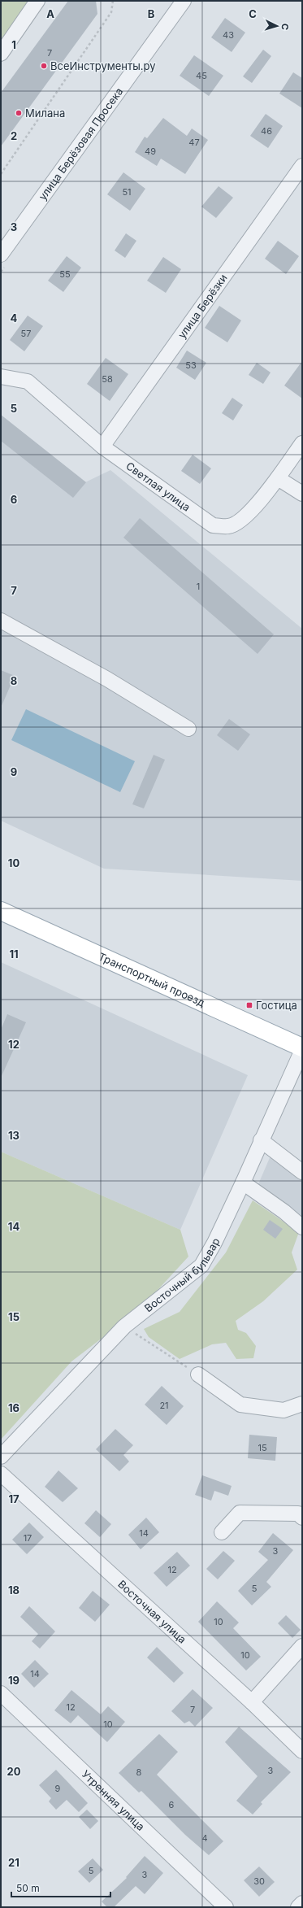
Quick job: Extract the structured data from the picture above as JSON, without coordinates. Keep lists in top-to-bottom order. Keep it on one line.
{"streets":{"main road":["Транспортный проезд"],"street":["улица Берёзовая Просека","улица Берёзки","Светлая улица","Восточный бульвар","Восточная улица","Утренняя улица"]},"crossings":[["улица Берёзки","Светлая улица"],["Транспортный проезд","Восточный бульвар"]],"places":{"other":["ВсеИнструменты.ру","Милана"],"transit":["Гостица"]},"house_numbers":["43","7","45","46","47","49","51","55","57","53","58","1","21","15","14","17","3","12","5","10","10","14","12","7","10","3","8","9","6","4","5","3","30"],"scale_bar":"50 m","north":"right","grid":{"columns":["A","B","C"],"rows":["1","2","3","4","5","6","7","8","9","10","11","12","13","14","15","16","17","18","19","20","21"]}}
